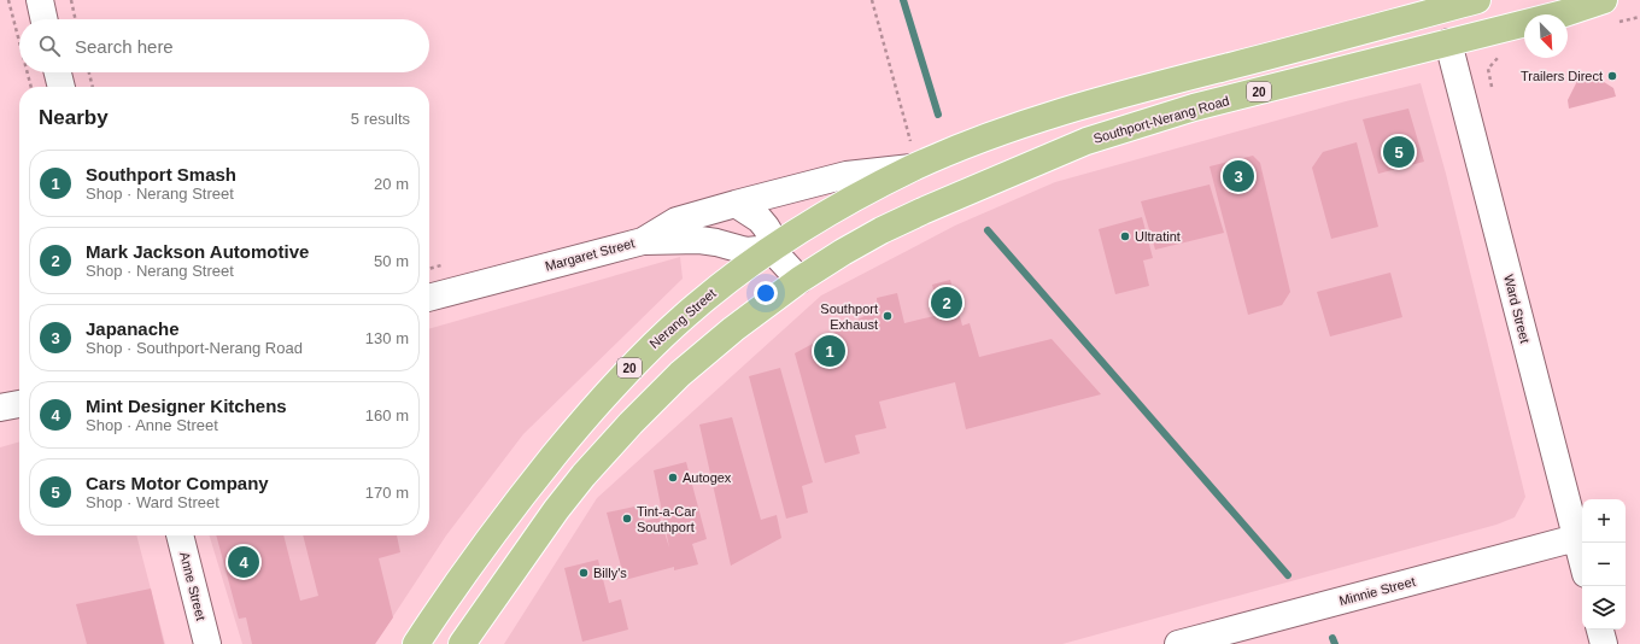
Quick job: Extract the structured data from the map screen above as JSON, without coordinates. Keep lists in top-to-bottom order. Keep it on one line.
{"streets":{"main road":["20","Southport-Nerang Road","Nerang Street"],"street":["Margaret Street","Ward Street","Anne Street","Minnie Street"]},"crossings":[["20","Southport-Nerang Road"],["20","Margaret Street"],["20","Nerang Street"],["Southport-Nerang Road","Ward Street"],["Margaret Street","Nerang Street"],["Ward Street","Minnie Street"]],"places":["Trailers Direct","Ultratint","Southport Exhaust","Autogex","Tint-a-Car Southport","Billy's"],"north":"bottom right","page":{"search":"Search here","heading":["Nearby","5 results"],"pins":["5","3","2","1","4"],"list":[{"mark":"1","name":"Southport Smash","note":"Shop · Nerang Street","value":"20 m"},{"mark":"2","name":"Mark Jackson Automotive","note":"Shop · Nerang Street","value":"50 m"},{"mark":"3","name":"Japanache","note":"Shop · Southport-Nerang Road","value":"130 m"},{"mark":"4","name":"Mint Designer Kitchens","note":"Shop · Anne Street","value":"160 m"},{"mark":"5","name":"Cars Motor Company","note":"Shop · Ward Street","value":"170 m"}],"map_buttons":["+","−"]}}
